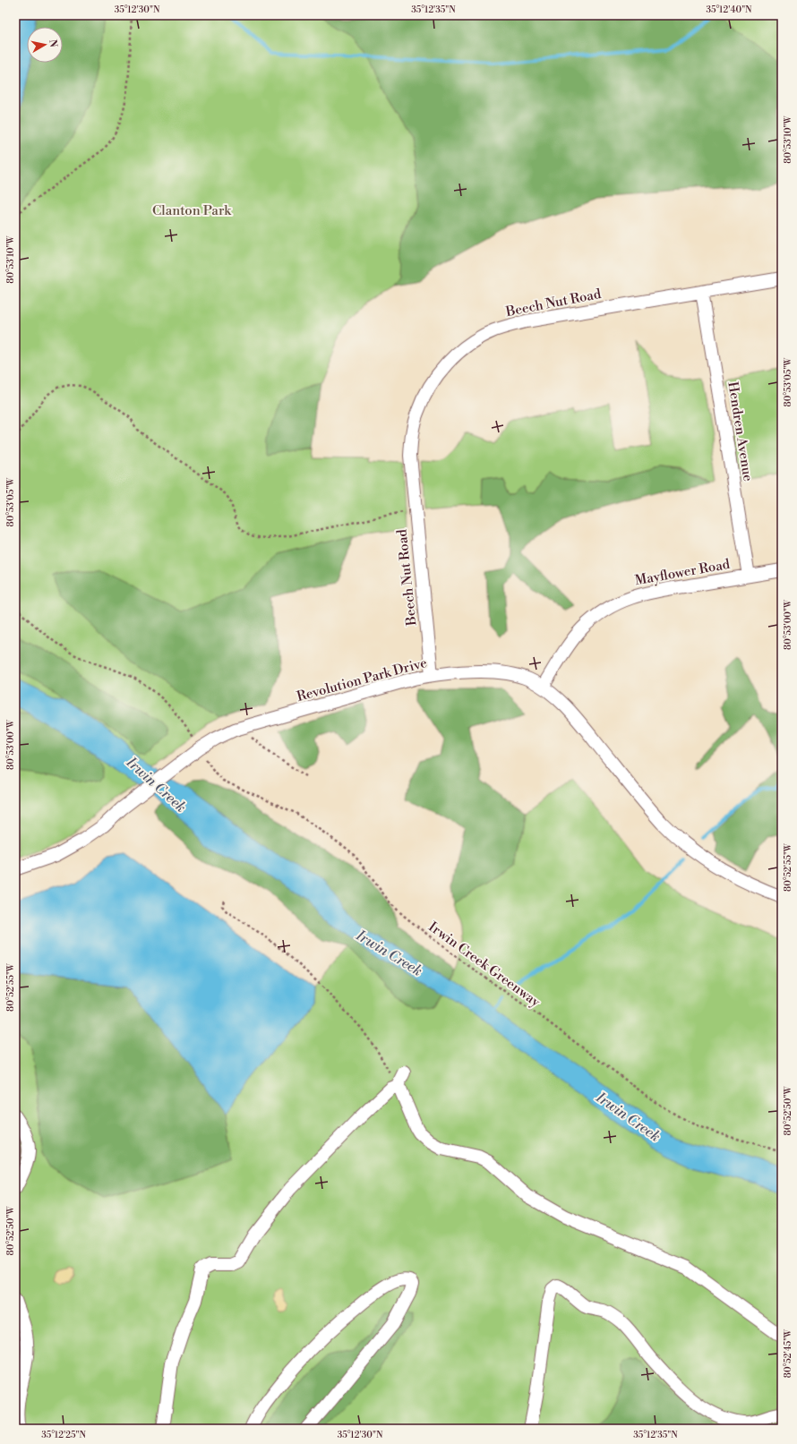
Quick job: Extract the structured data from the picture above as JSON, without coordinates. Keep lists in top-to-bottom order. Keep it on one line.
{"streets":{"street":["Beech Nut Road","Hendren Avenue","Mayflower Road","Revolution Park Drive"],"path":["Irwin Creek Greenway"]},"crossings":[["Beech Nut Road","Hendren Avenue"],["Beech Nut Road","Revolution Park Drive"],["Hendren Avenue","Mayflower Road"],["Mayflower Road","Revolution Park Drive"]],"water":["Irwin Creek"],"parks":["Clanton Park"],"north":"right","coordinates":["35°12'30\"N","35°12'35\"N","35°12'40\"N","80°53'10\"W","80°53'05\"W","80°53'00\"W","80°52'55\"W","80°52'50\"W","80°52'45\"W","35°12'25\"N"]}
